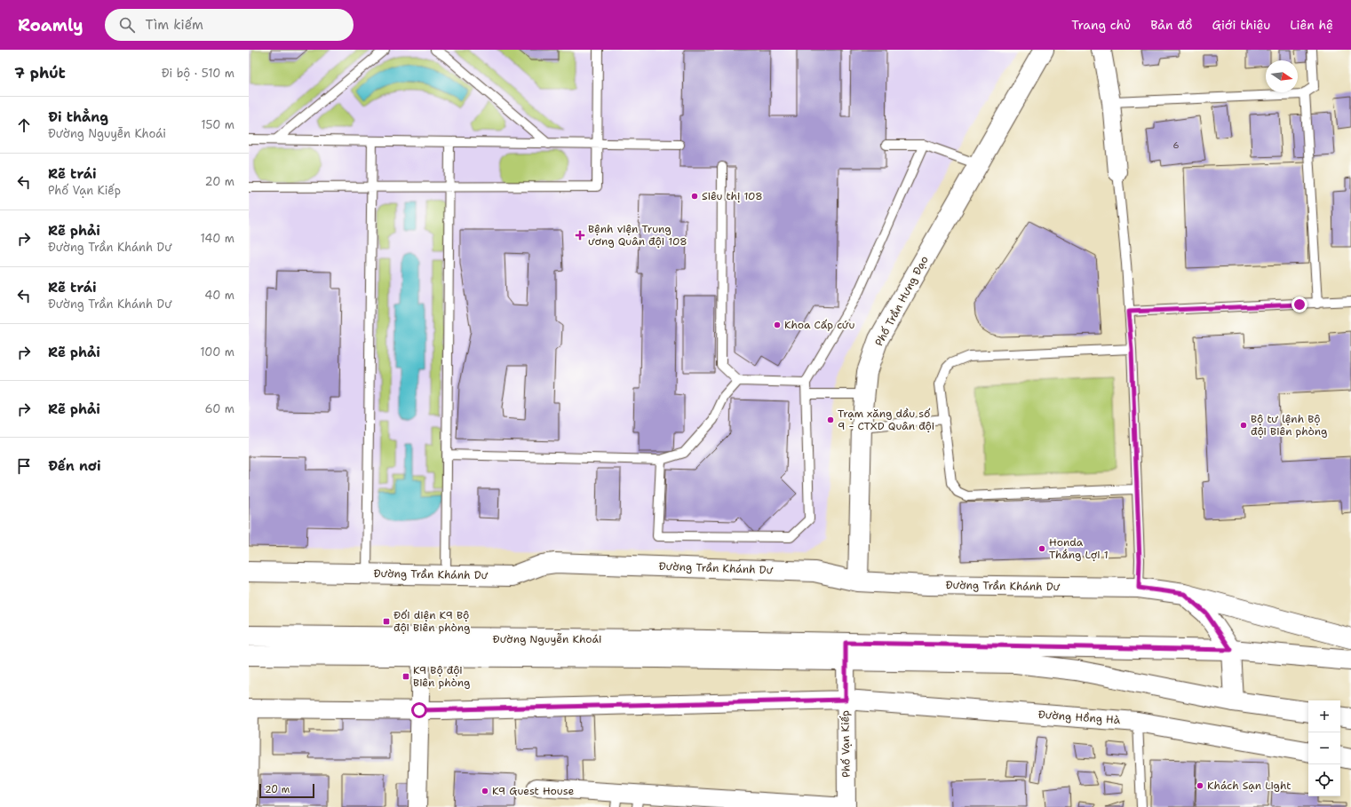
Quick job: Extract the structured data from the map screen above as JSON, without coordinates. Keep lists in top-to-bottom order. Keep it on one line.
{"streets":{"main road":["Phố Trần Hưng Đạo","Đường Trần Khánh Dư","Đường Nguyễn Khoái","Đường Hồng Hà"],"street":["Phố Vạn Kiếp"]},"crossings":[["Phố Trần Hưng Đạo","Đường Trần Khánh Dư"],["Đường Nguyễn Khoái","Phố Vạn Kiếp"],["Đường Hồng Hà","Phố Vạn Kiếp"]],"places":{"other":["Siêu thị 108","Khoa Cấp cứu","Trạm xăng dầu số 9 - CTXD Quân đội","Bộ tư lệnh Bộ đội Biên phòng","Honda Thắng Lợi 1","Khách Sạn Light","K9 Guest House"],"health":["Bệnh viện Trung ương Quân đội 108"],"transit":["Đối diện K9 Bộ đội Biên phòng","K9 Bộ đội Biên phòng"]},"house_numbers":["6"],"scale_bar":"20 m","north":"right","page":{"header":"Roamly","search":"Tìm kiếm","nav":["Trang chủ","Bản đồ","Giới thiệu","Liên hệ"],"heading":["7 phút","Đi bộ · 510 m"],"list":[["Đi thẳng","Đường Nguyễn Khoái","150 m"],["Rẽ trái","Phố Vạn Kiếp","20 m"],["Rẽ phải","Đường Trần Khánh Dư","140 m"],["Rẽ trái","Đường Trần Khánh Dư","40 m"],["Rẽ phải","100 m"],["Rẽ phải","60 m"],"Đến nơi"],"map_buttons":["+","−"],"scale":"20 m"}}
